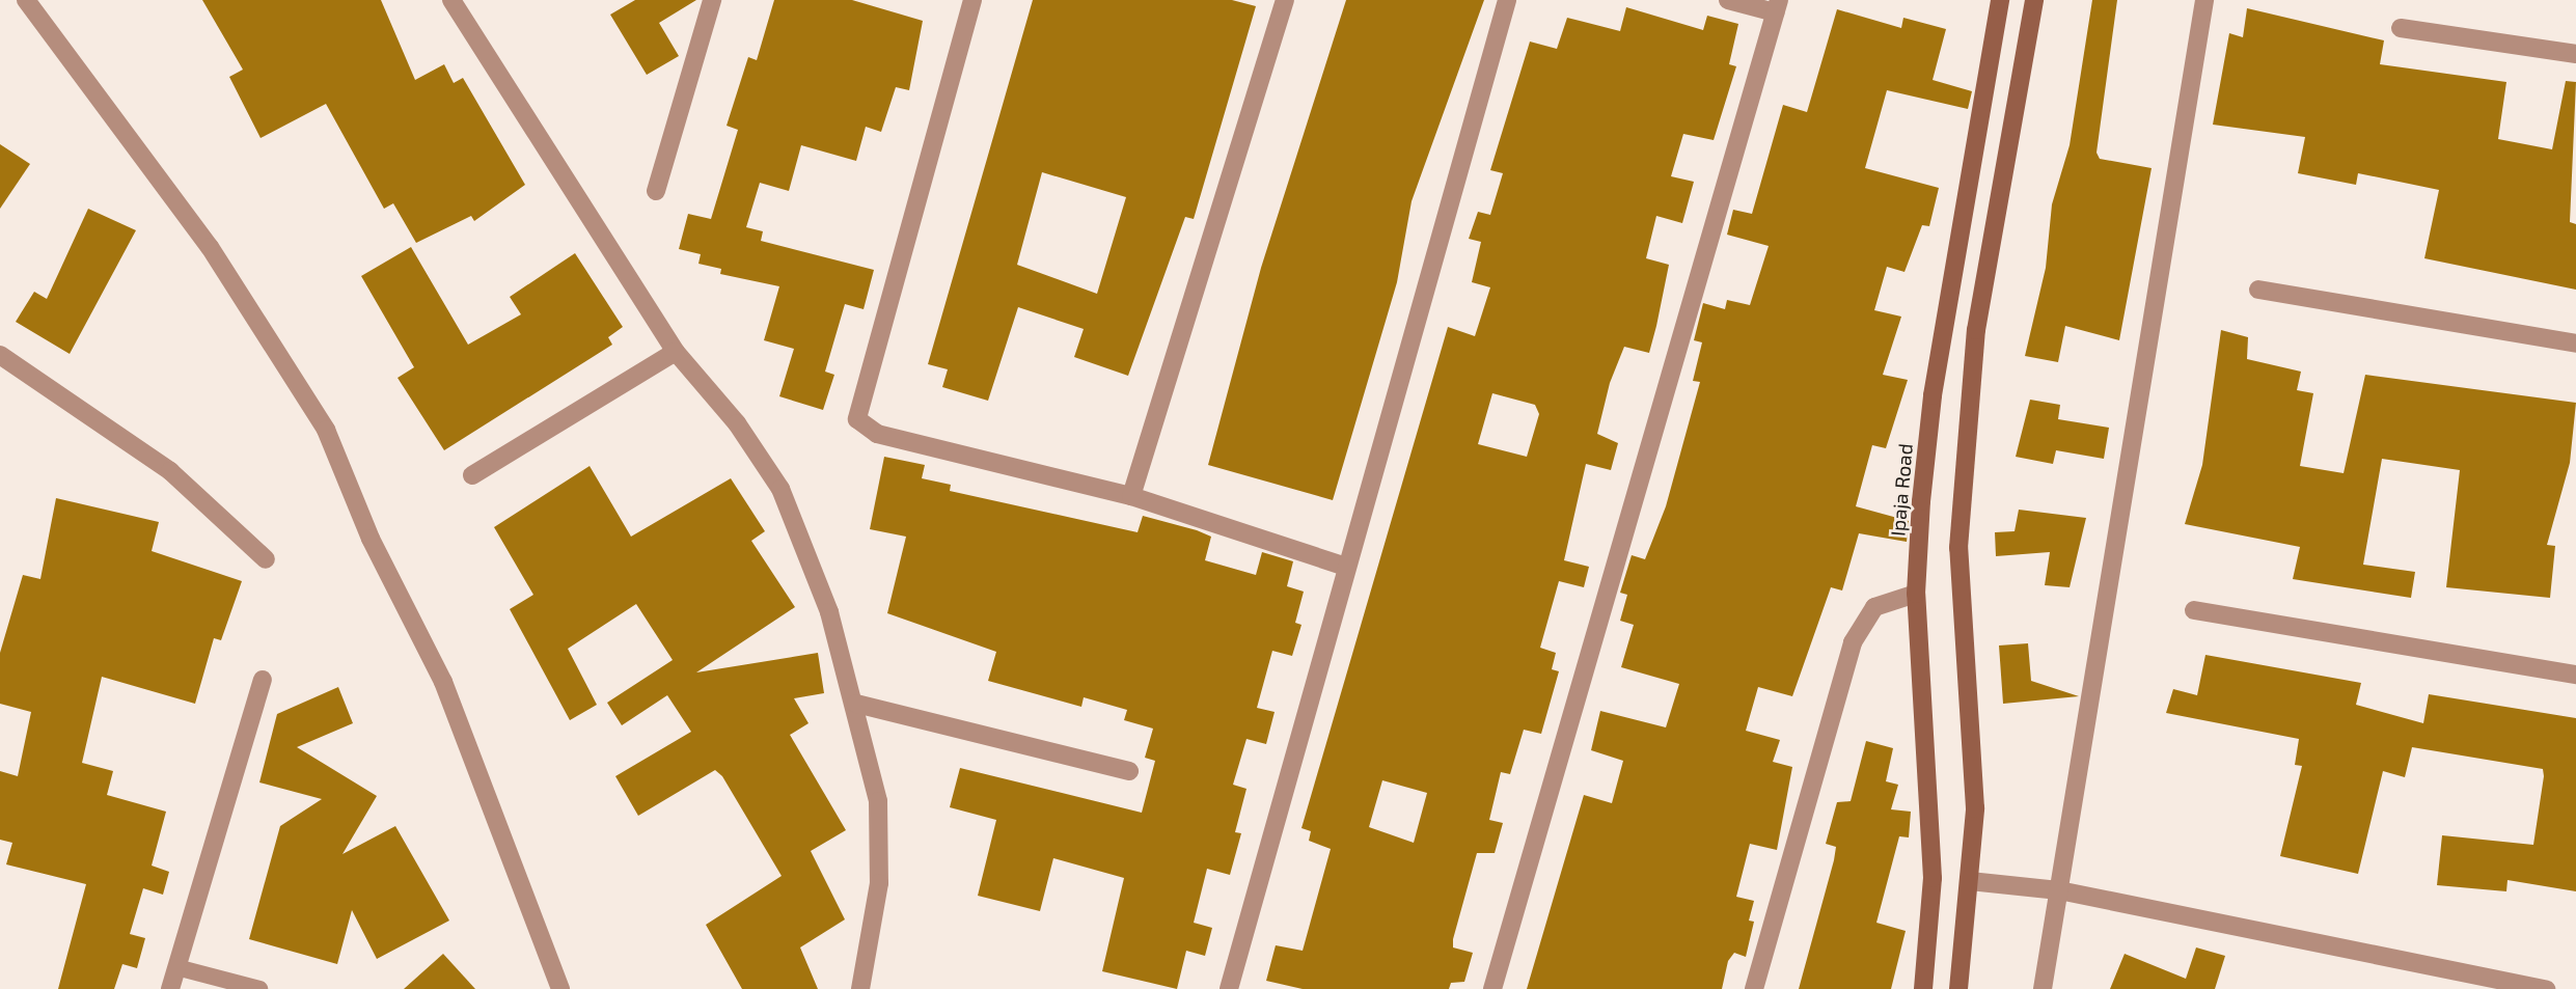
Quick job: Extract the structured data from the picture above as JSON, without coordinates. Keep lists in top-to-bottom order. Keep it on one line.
{"streets":{"main road":["Ipaja Road"]}}
